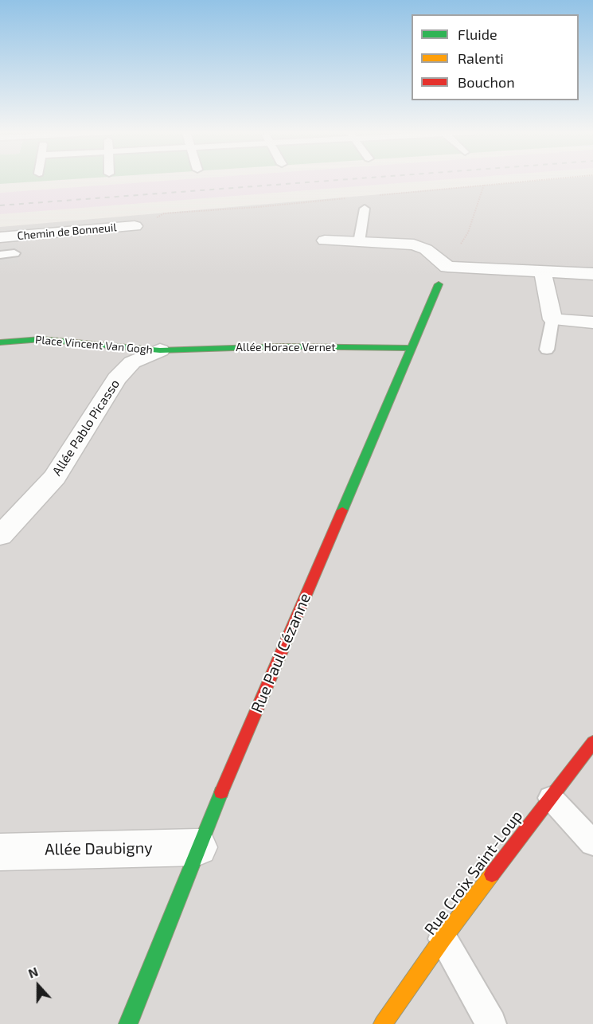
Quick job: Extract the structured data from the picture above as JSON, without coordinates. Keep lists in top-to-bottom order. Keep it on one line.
{"streets":{"street":["Chemin de Bonneuil","Place Vincent Van Gogh","Allée Horace Vernet","Allée Pablo Picasso","Rue Paul Cézanne","Allée Daubigny","Rue Croix Saint-Loup"]},"crossings":[["Place Vincent Van Gogh","Allée Horace Vernet"],["Place Vincent Van Gogh","Allée Pablo Picasso"],["Allée Horace Vernet","Allée Pablo Picasso"],["Allée Horace Vernet","Rue Paul Cézanne"],["Rue Paul Cézanne","Allée Daubigny"]],"legend":["Fluide","Ralenti","Bouchon"],"north":"top"}
